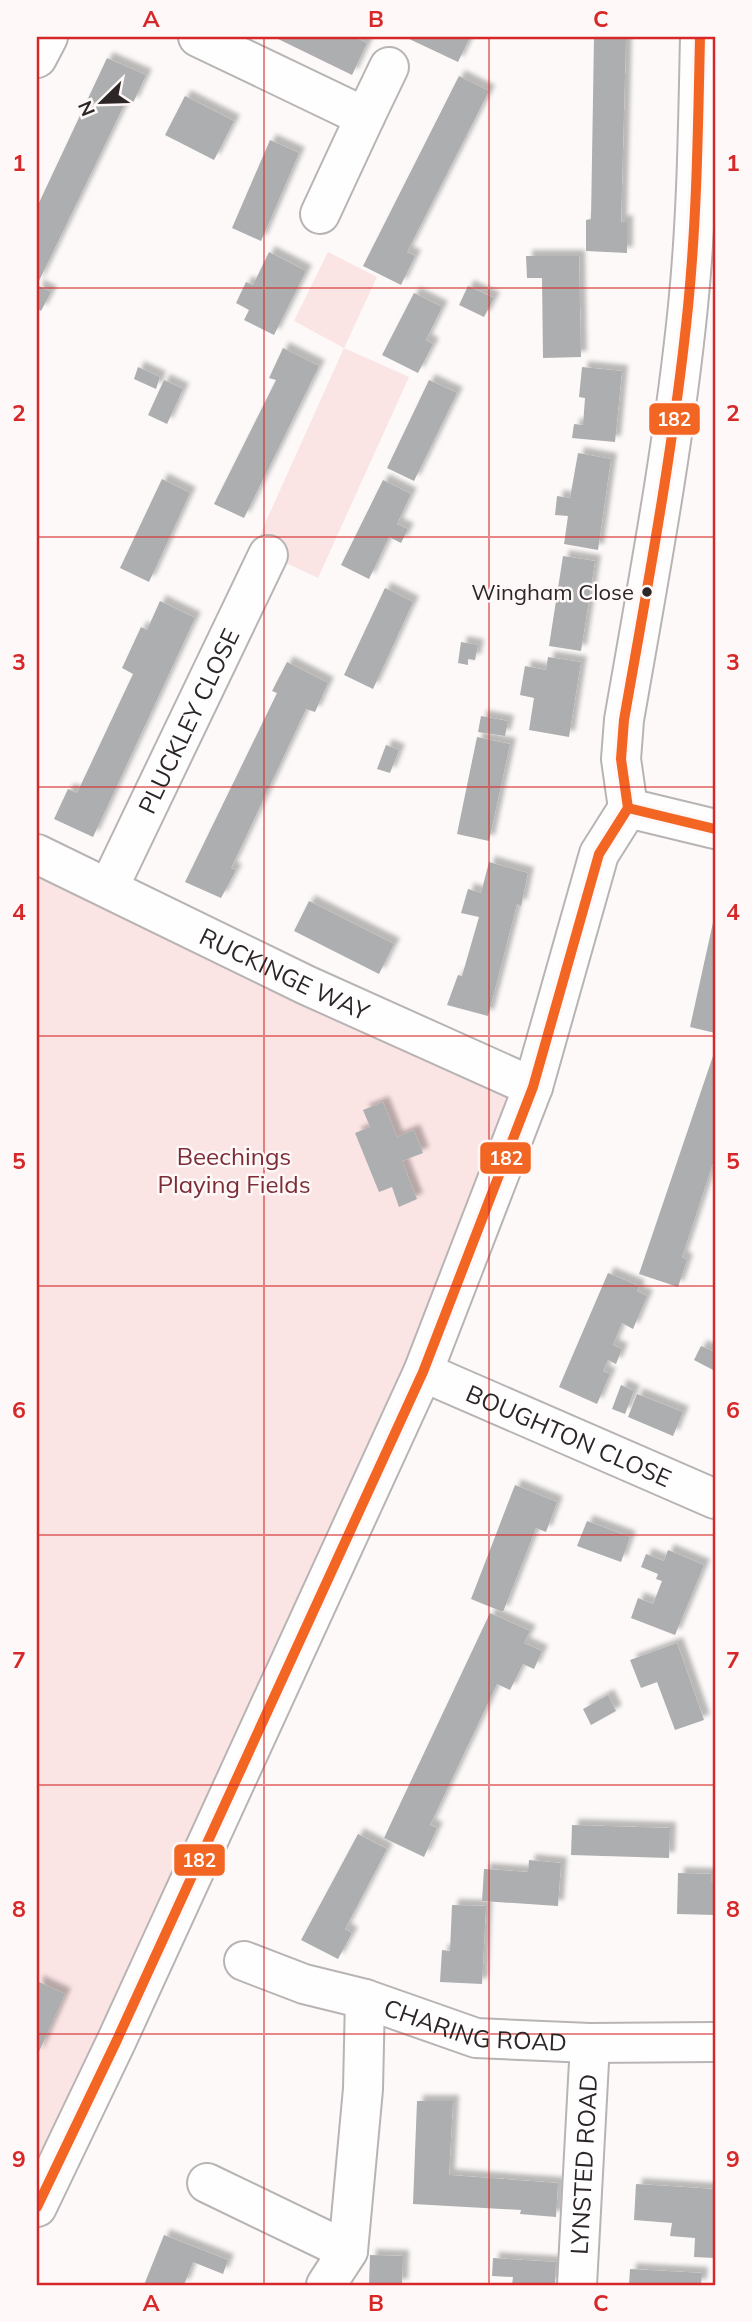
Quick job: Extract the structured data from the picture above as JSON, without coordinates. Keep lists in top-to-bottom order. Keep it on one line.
{"streets":{"street":["PLUCKLEY CLOSE","RUCKINGE WAY","BOUGHTON CLOSE","CHARING ROAD","LYNSTED ROAD"]},"crossings":[["PLUCKLEY CLOSE","RUCKINGE WAY"],["CHARING ROAD","LYNSTED ROAD"]],"parks":["Beechings Playing Fields"],"places":["Wingham Close"],"lines":["transit line 182"],"north":"bottom left","grid":{"columns":["A","B","C"],"rows":["1","2","3","4","5","6","7","8","9"]}}
